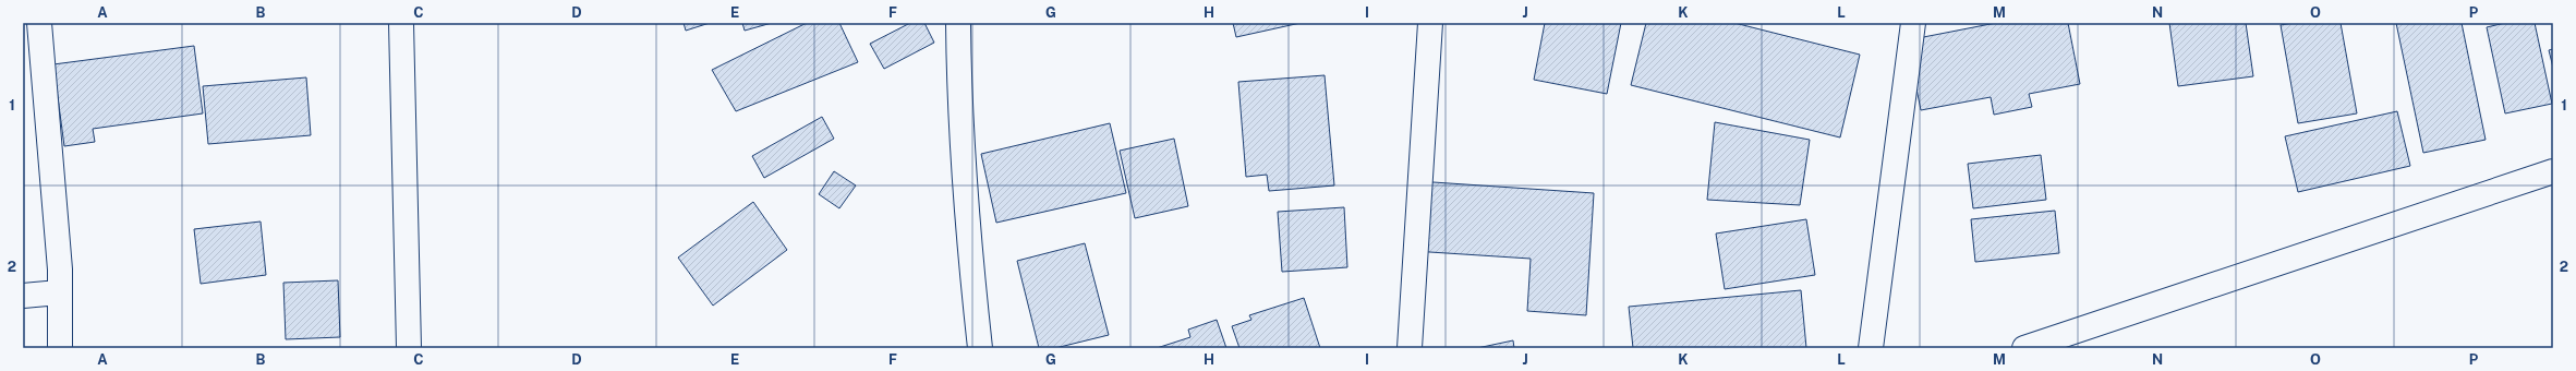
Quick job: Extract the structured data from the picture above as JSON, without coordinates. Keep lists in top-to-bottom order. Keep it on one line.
{"grid":{"columns":["A","B","C","D","E","F","G","H","I","J","K","L","M","N","O","P"],"rows":["1","2"]}}
